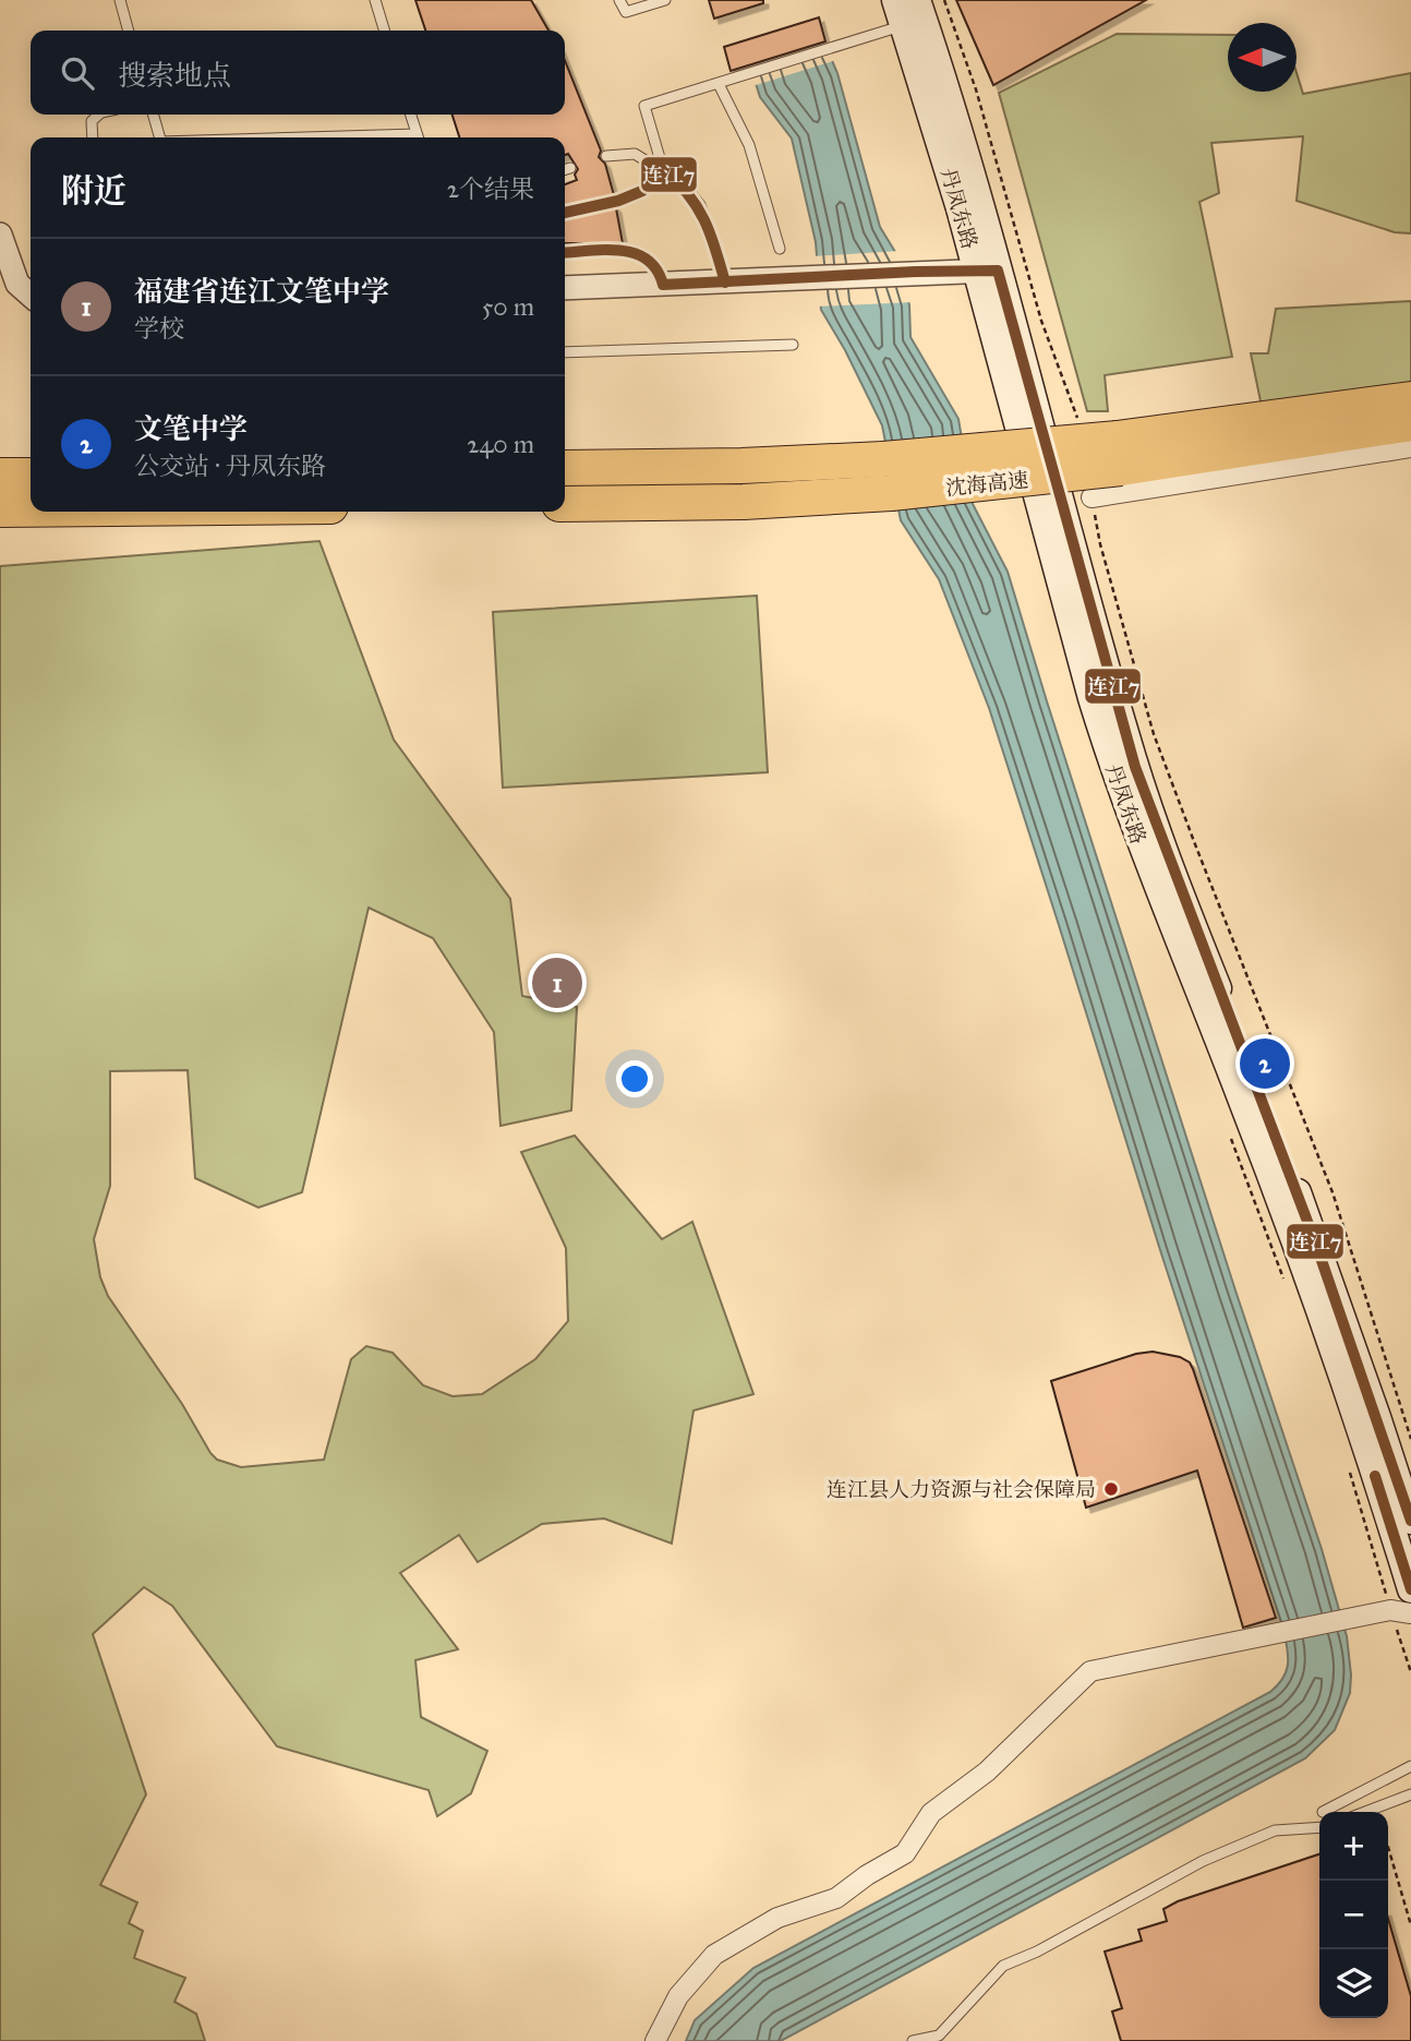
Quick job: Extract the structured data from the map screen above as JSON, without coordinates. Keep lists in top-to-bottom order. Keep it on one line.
{"streets":{"highway":["沈海高速"],"main road":["丹凤东路"]},"places":["连江县人力资源与社会保障局"],"lines":["transit line 连江7"],"north":"left","page":{"search":"搜索地点","heading":["附近","2个结果"],"list":[{"mark":"1","name":"福建省连江文笔中学","note":"学校","value":"50 m"},{"mark":"2","name":"文笔中学","note":"公交站 · 丹凤东路","value":"240 m"}],"pins":["1","2"],"map_buttons":["+","−"]}}
